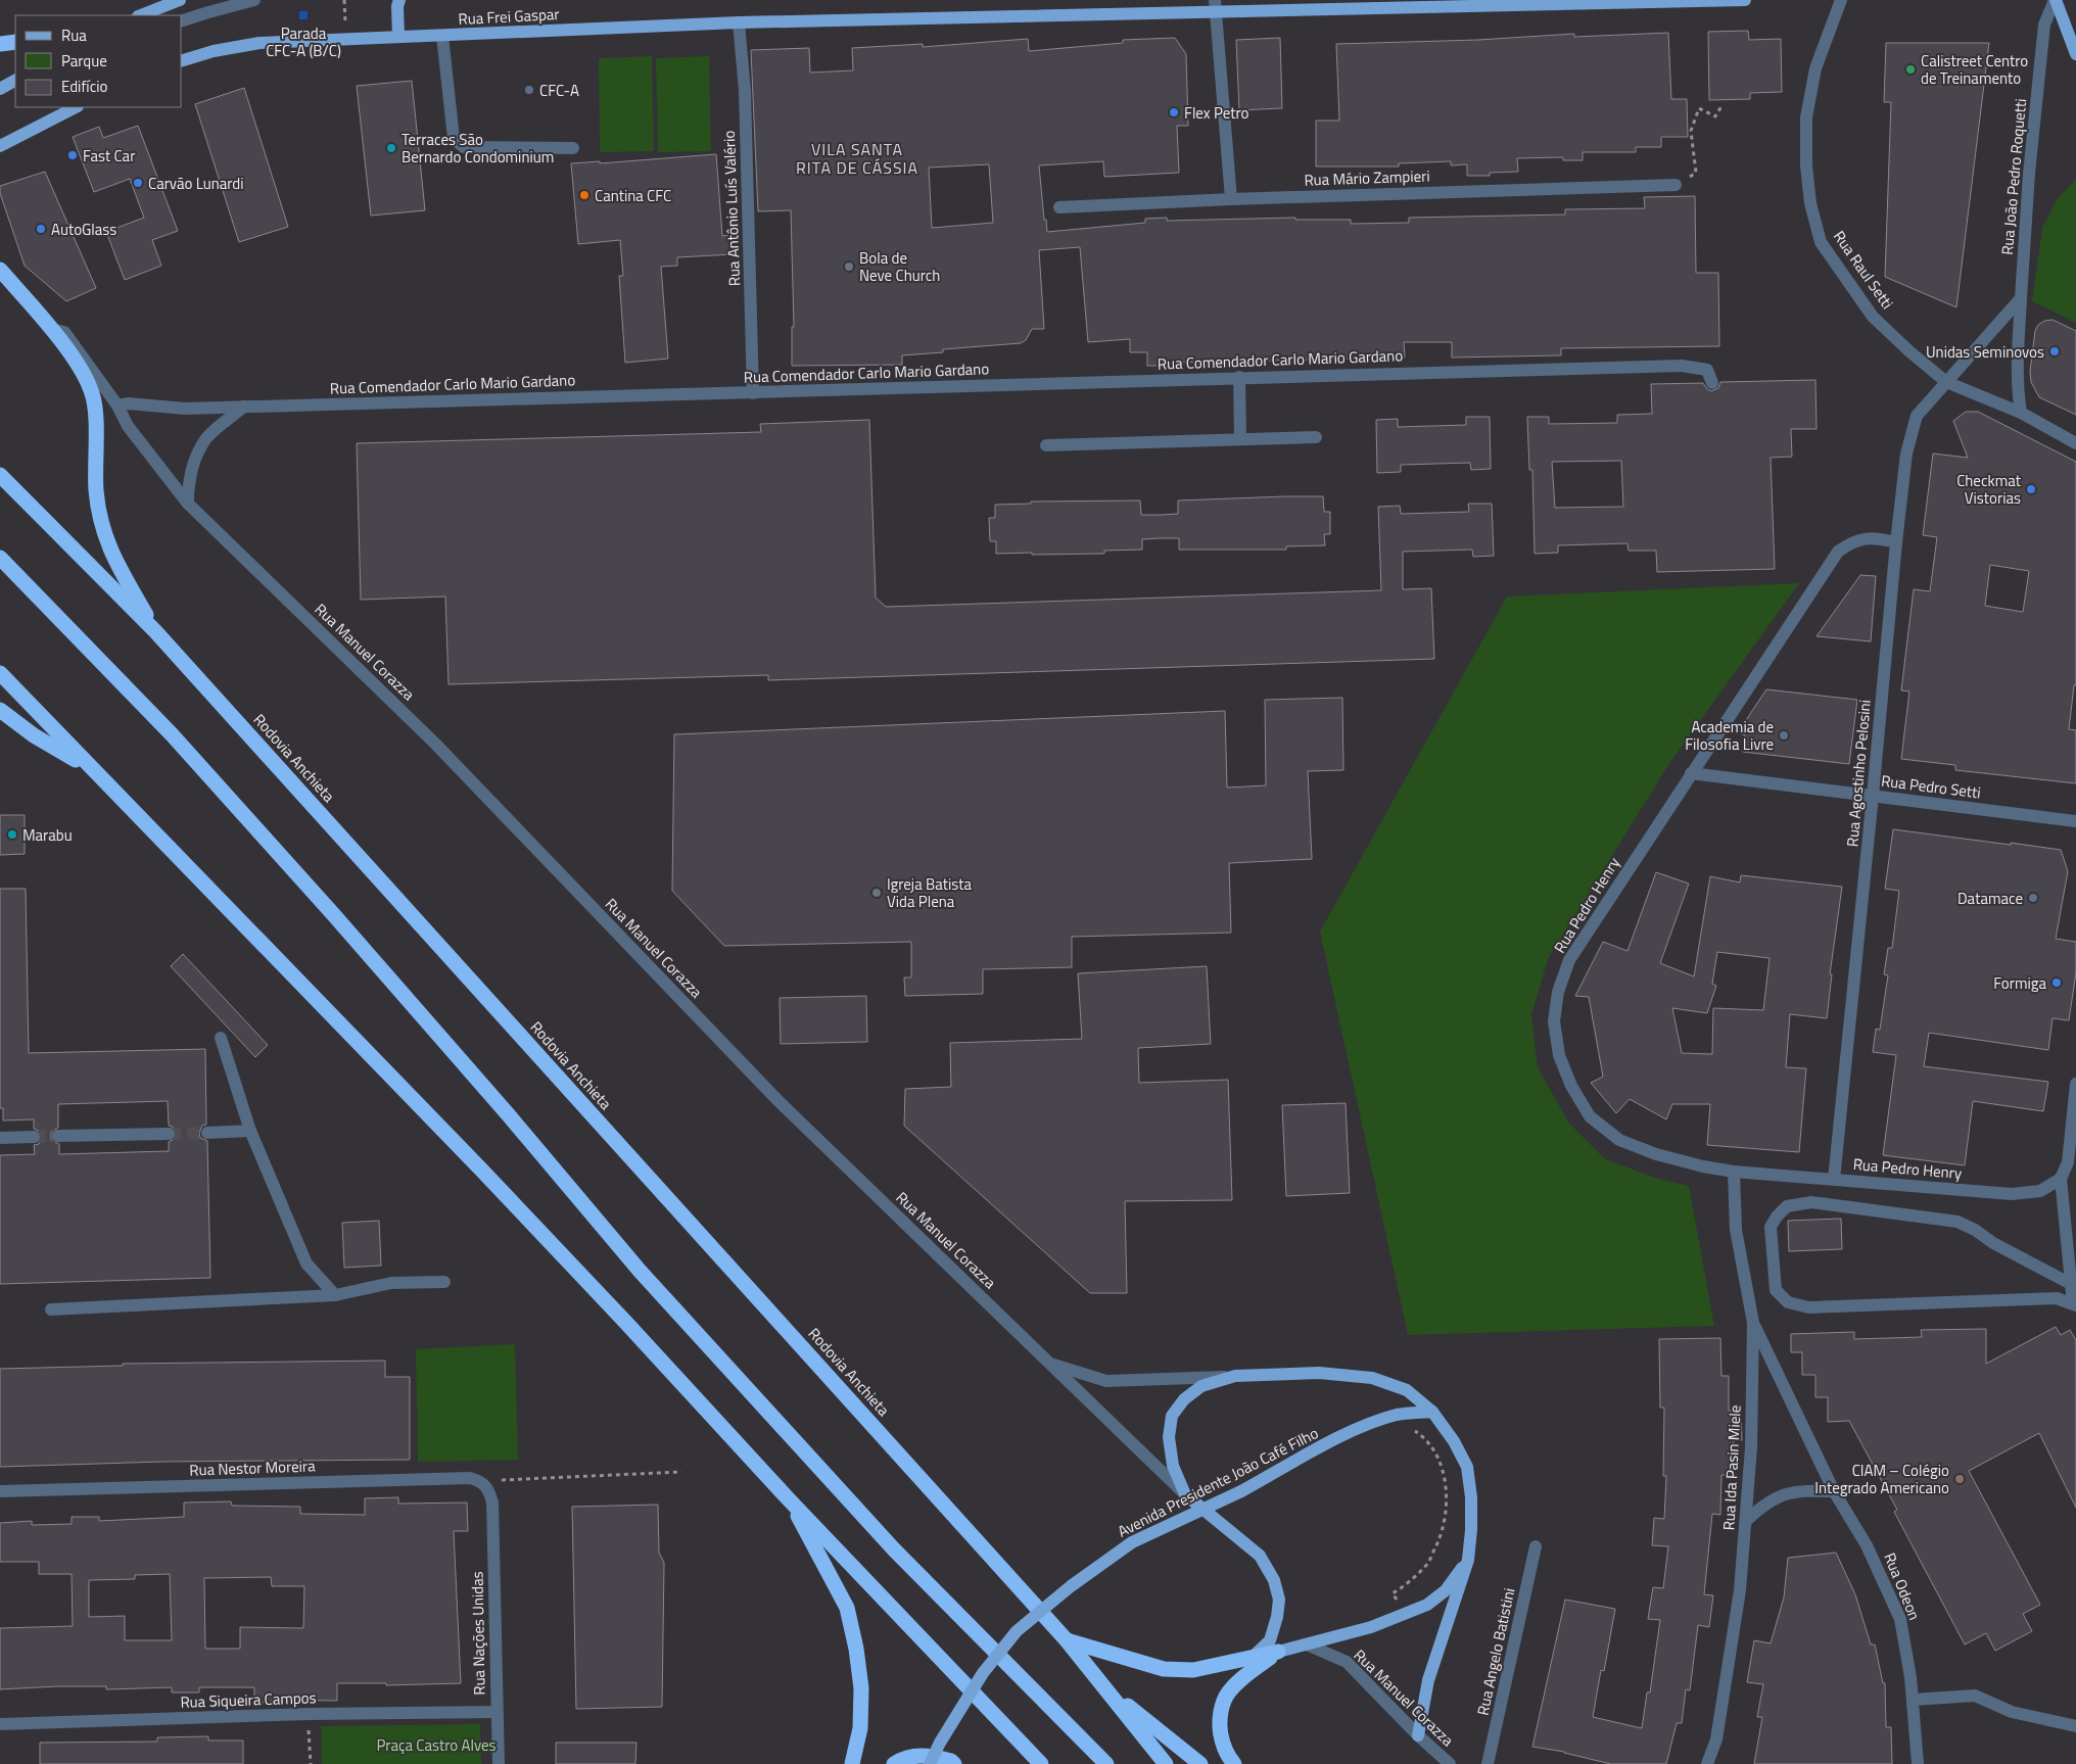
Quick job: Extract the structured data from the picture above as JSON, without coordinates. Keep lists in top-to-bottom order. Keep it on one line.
{"streets":{"highway":["Rodovia Anchieta"],"main road":["Rua Frei Gaspar","Avenida Presidente João Café Filho"],"street":["Rua João Pedro Roquetti","Rua Mário Zampieri","Rua Antônio Luís Valério","Rua Raul Setti","Rua Comendador Carlo Mario Gardano","Rua Manuel Corazza","Rua Agostinho Pelosini","Rua Pedro Setti","Rua Pedro Henry","Rua Nestor Moreira","Rua Ida Pasin Miele","Rua Odeon","Rua Nações Unidas","Rua Angelo Batistini","Rua Siqueira Campos"]},"crossings":[["Rua Frei Gaspar","Rua Antônio Luís Valério"],["Rua João Pedro Roquetti","Rua Raul Setti"],["Rua Antônio Luís Valério","Rua Comendador Carlo Mario Gardano"],["Rua Raul Setti","Rua Agostinho Pelosini"],["Rua Comendador Carlo Mario Gardano","Rua Manuel Corazza"],["Rua Agostinho Pelosini","Rua Pedro Setti"],["Rua Agostinho Pelosini","Rua Pedro Henry"],["Rua Pedro Setti","Rua Pedro Henry"],["Rua Pedro Henry","Rua Ida Pasin Miele"],["Rua Nestor Moreira","Rua Nações Unidas"],["Rua Ida Pasin Miele","Rua Odeon"],["Rua Nações Unidas","Rua Siqueira Campos"]],"districts":["VILA SANTA RITA DE CÁSSIA"],"parks":["Praça Castro Alves"],"places":{"transit":["Parada CFC-A (B/C)"],"other":["Calistreet Centro de Treinamento","CFC-A","Flex Petro","Terraces São Bernardo Condominium","Fast Car","Carvão Lunardi","Cantina CFC","AutoGlass","Bola de Neve Church","Unidas Seminovos","Checkmat Vistorias","Academia de Filosofia Livre","Marabu","Igreja Batista Vida Plena","Datamace","Formiga","CIAM – Colégio Integrado Americano"]},"legend":["Rua","Parque","Edifício"]}
